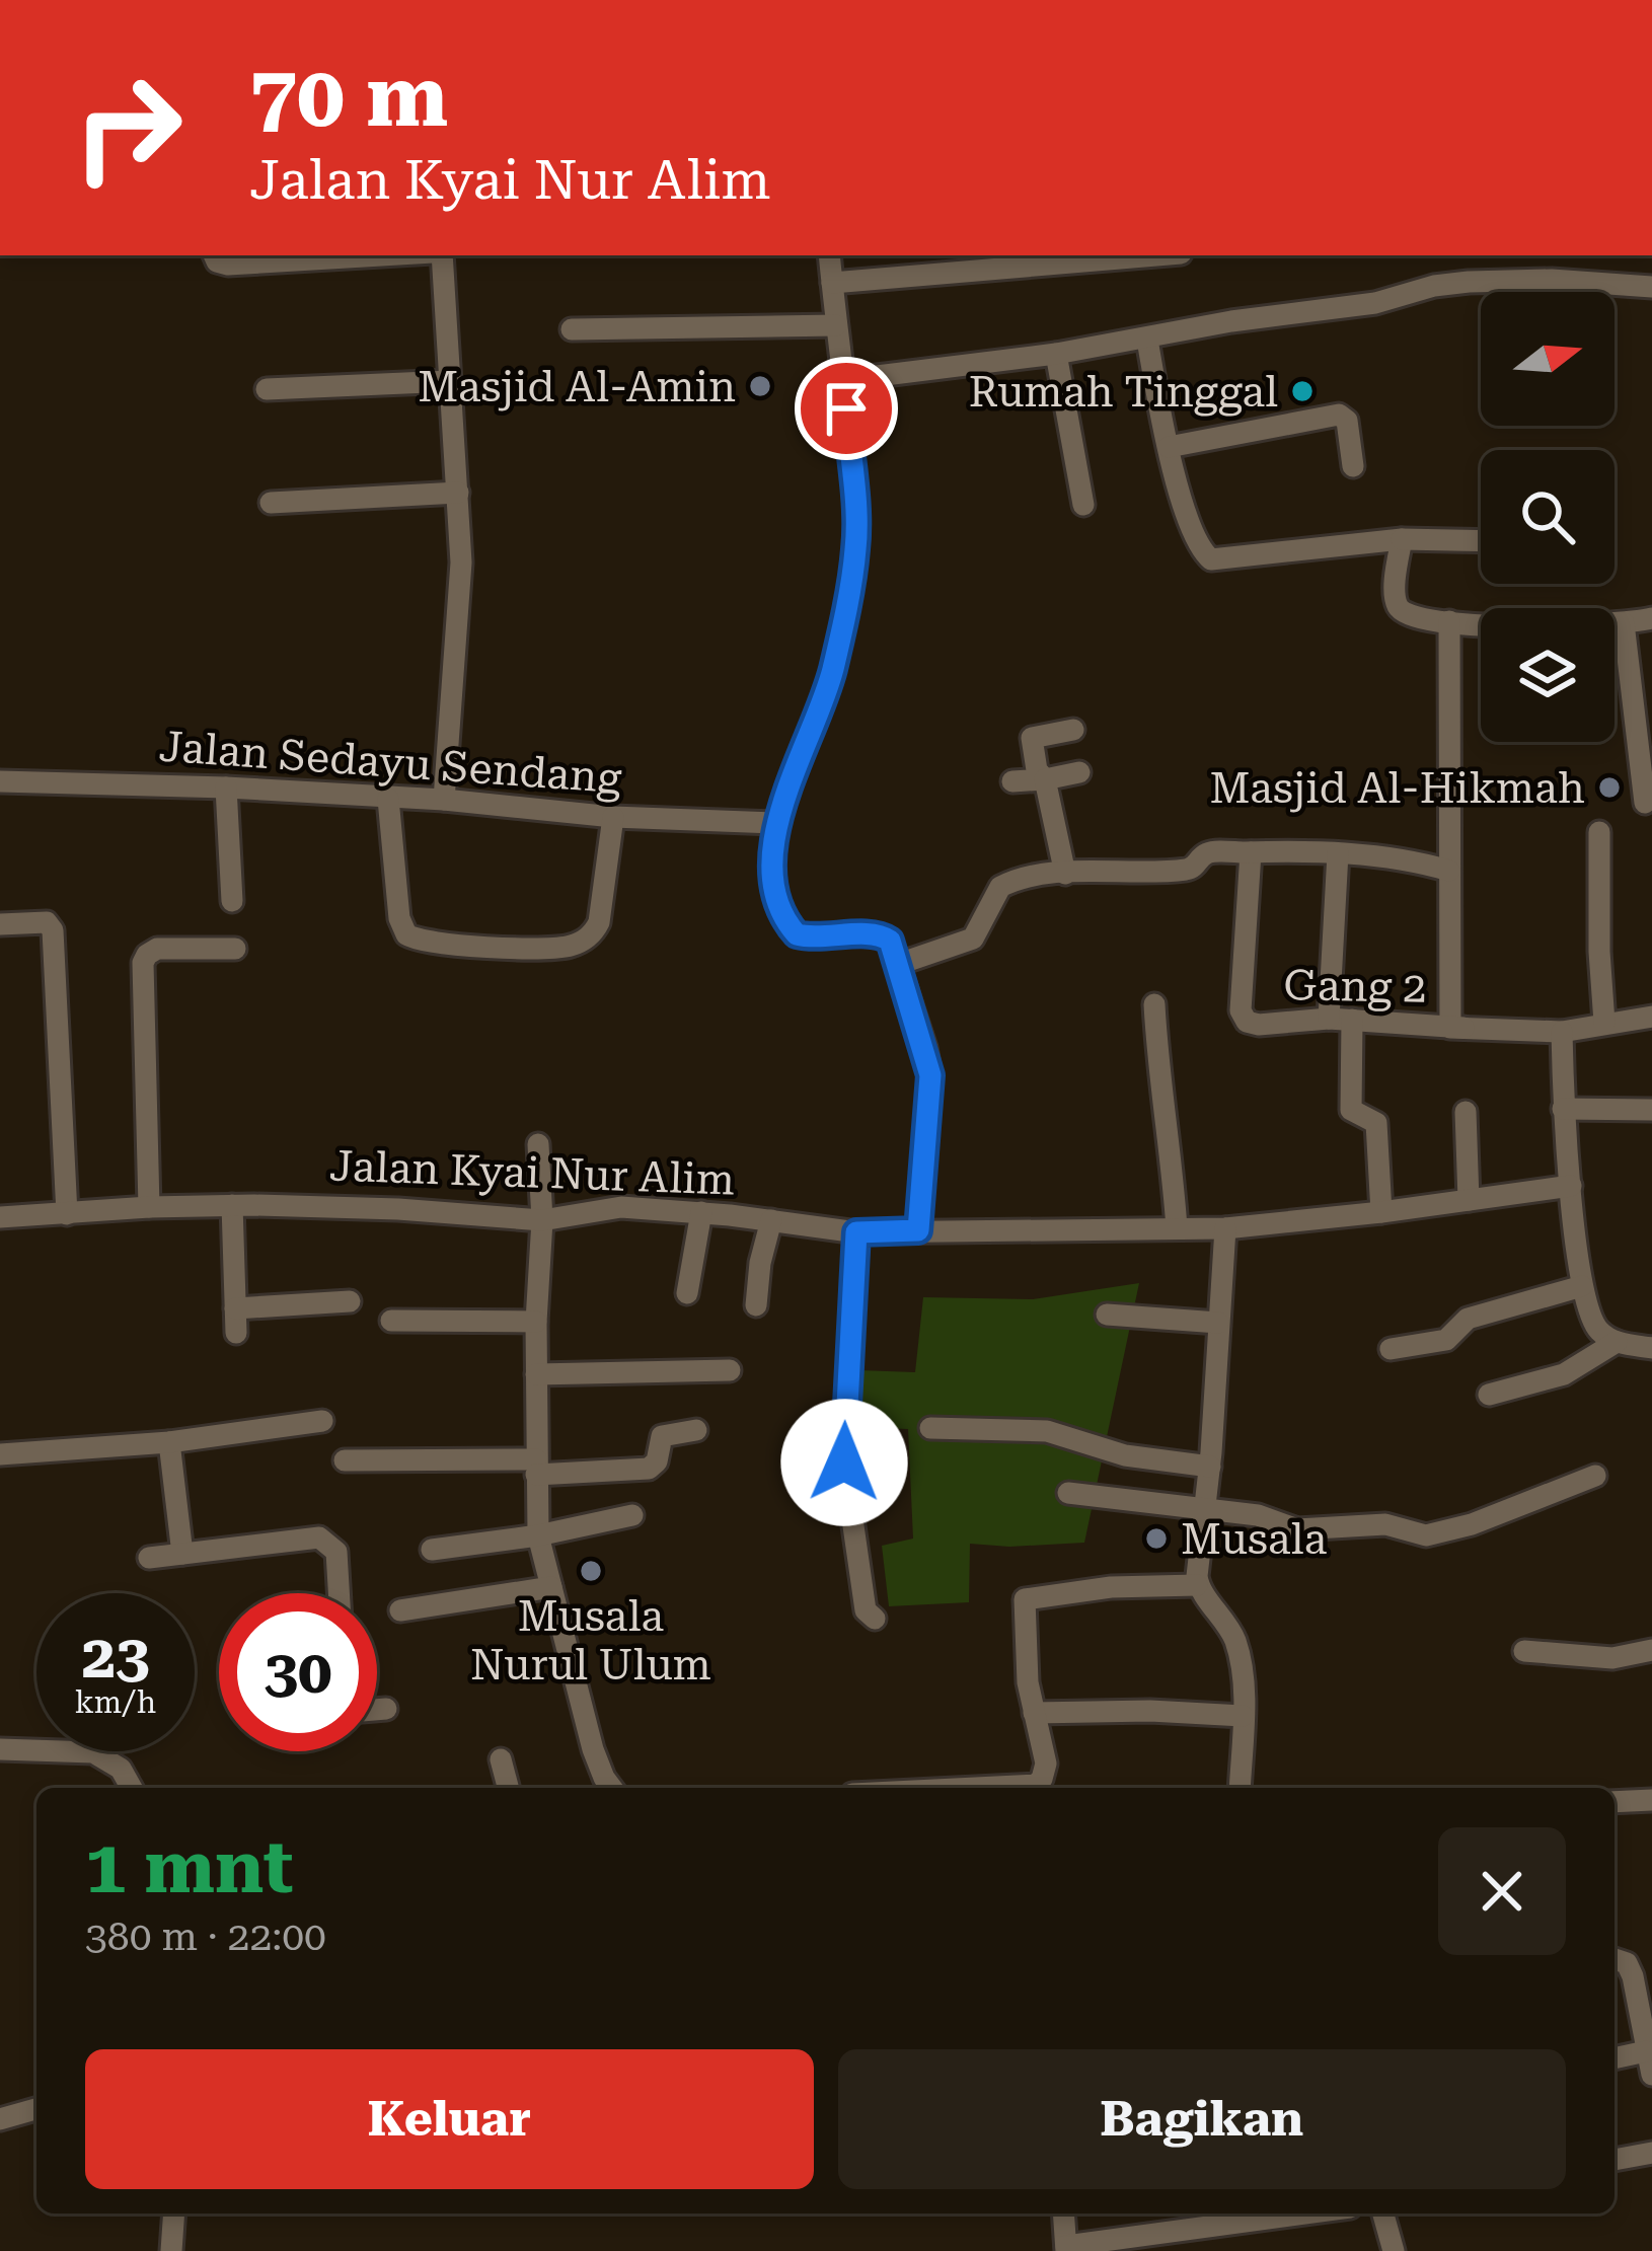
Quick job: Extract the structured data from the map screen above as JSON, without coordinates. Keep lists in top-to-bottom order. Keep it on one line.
{"streets":{"street":["Jalan Sedayu Sendang","Gang 2","Jalan Kyai Nur Alim"]},"places":["Masjid Al-Amin","Rumah Tinggal","Masjid Al-Hikmah","Musala","Musala Nurul Ulum"],"north":"right","page":{"turn":["70 m","Jalan Kyai Nur Alim"],"speed":"23 km/h","limit":"30","heading":["1 mnt","380 m · 22:00"],"buttons":["Keluar","Bagikan"]}}
